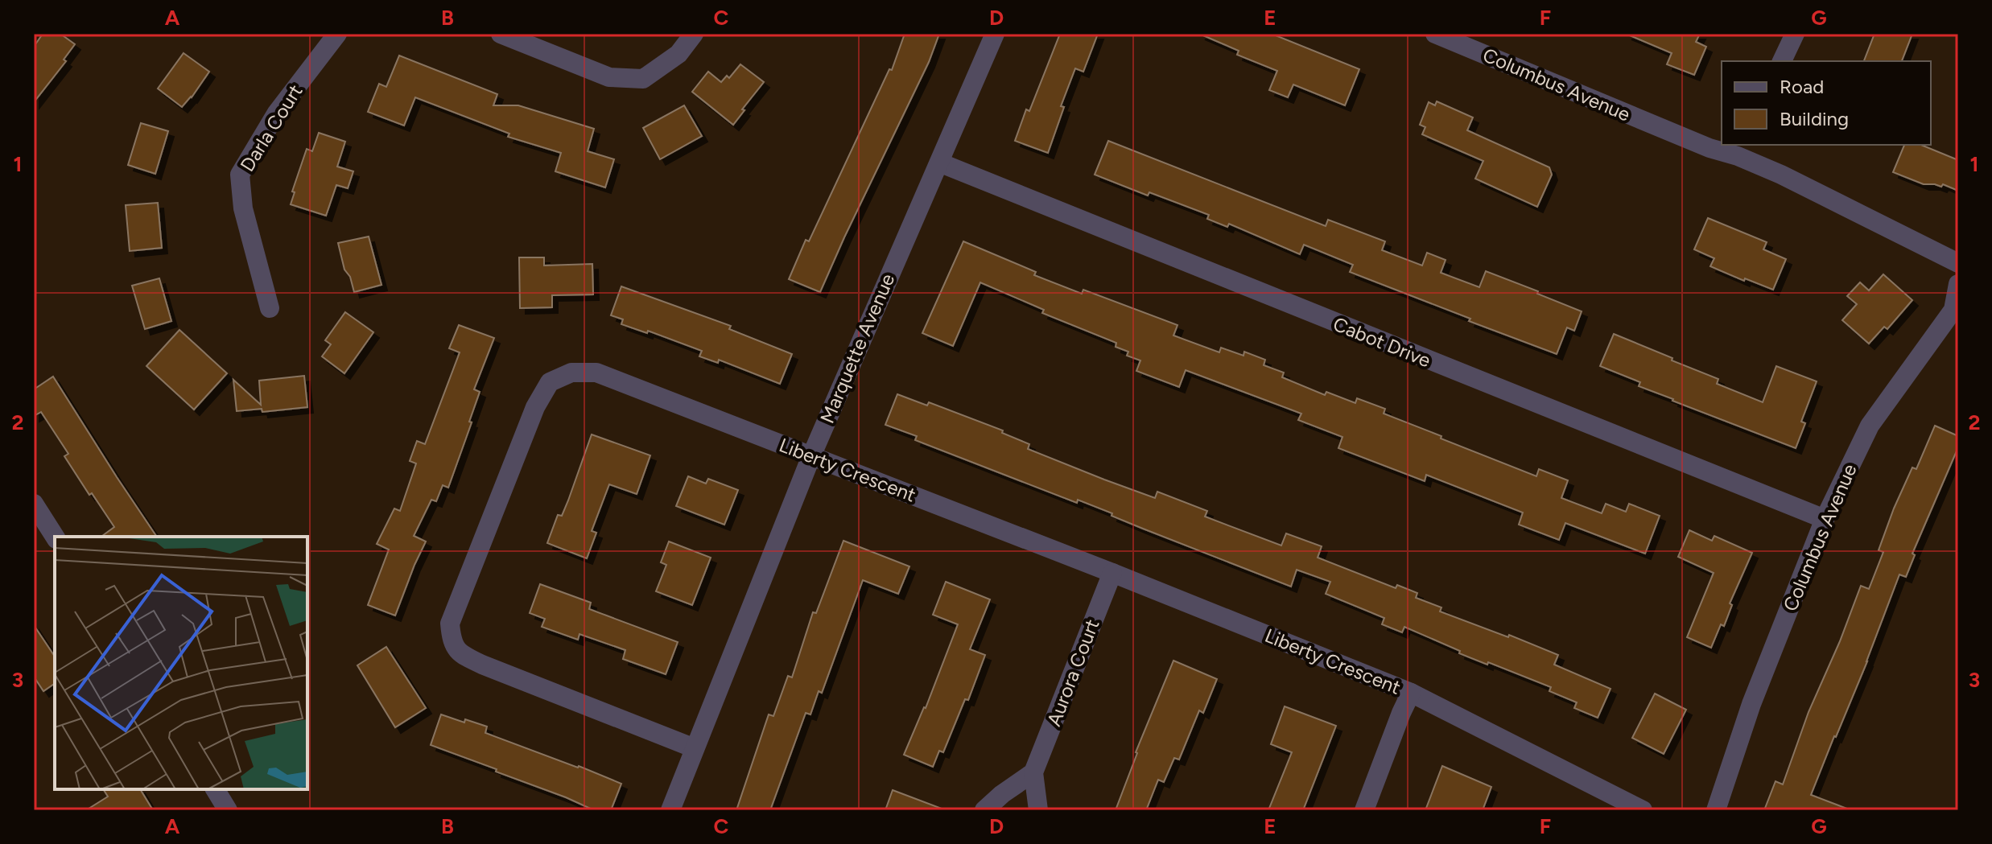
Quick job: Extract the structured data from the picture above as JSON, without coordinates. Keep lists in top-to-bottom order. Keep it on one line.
{"streets":{"street":["Columbus Avenue","Darla Court","Cabot Drive","Marquette Avenue","Liberty Crescent","Aurora Court"]},"crossings":[["Columbus Avenue","Cabot Drive"],["Cabot Drive","Marquette Avenue"],["Marquette Avenue","Liberty Crescent"],["Liberty Crescent","Aurora Court"]],"legend":["Road","Building"],"grid":{"columns":["A","B","C","D","E","F","G"],"rows":["1","2","3"]}}
